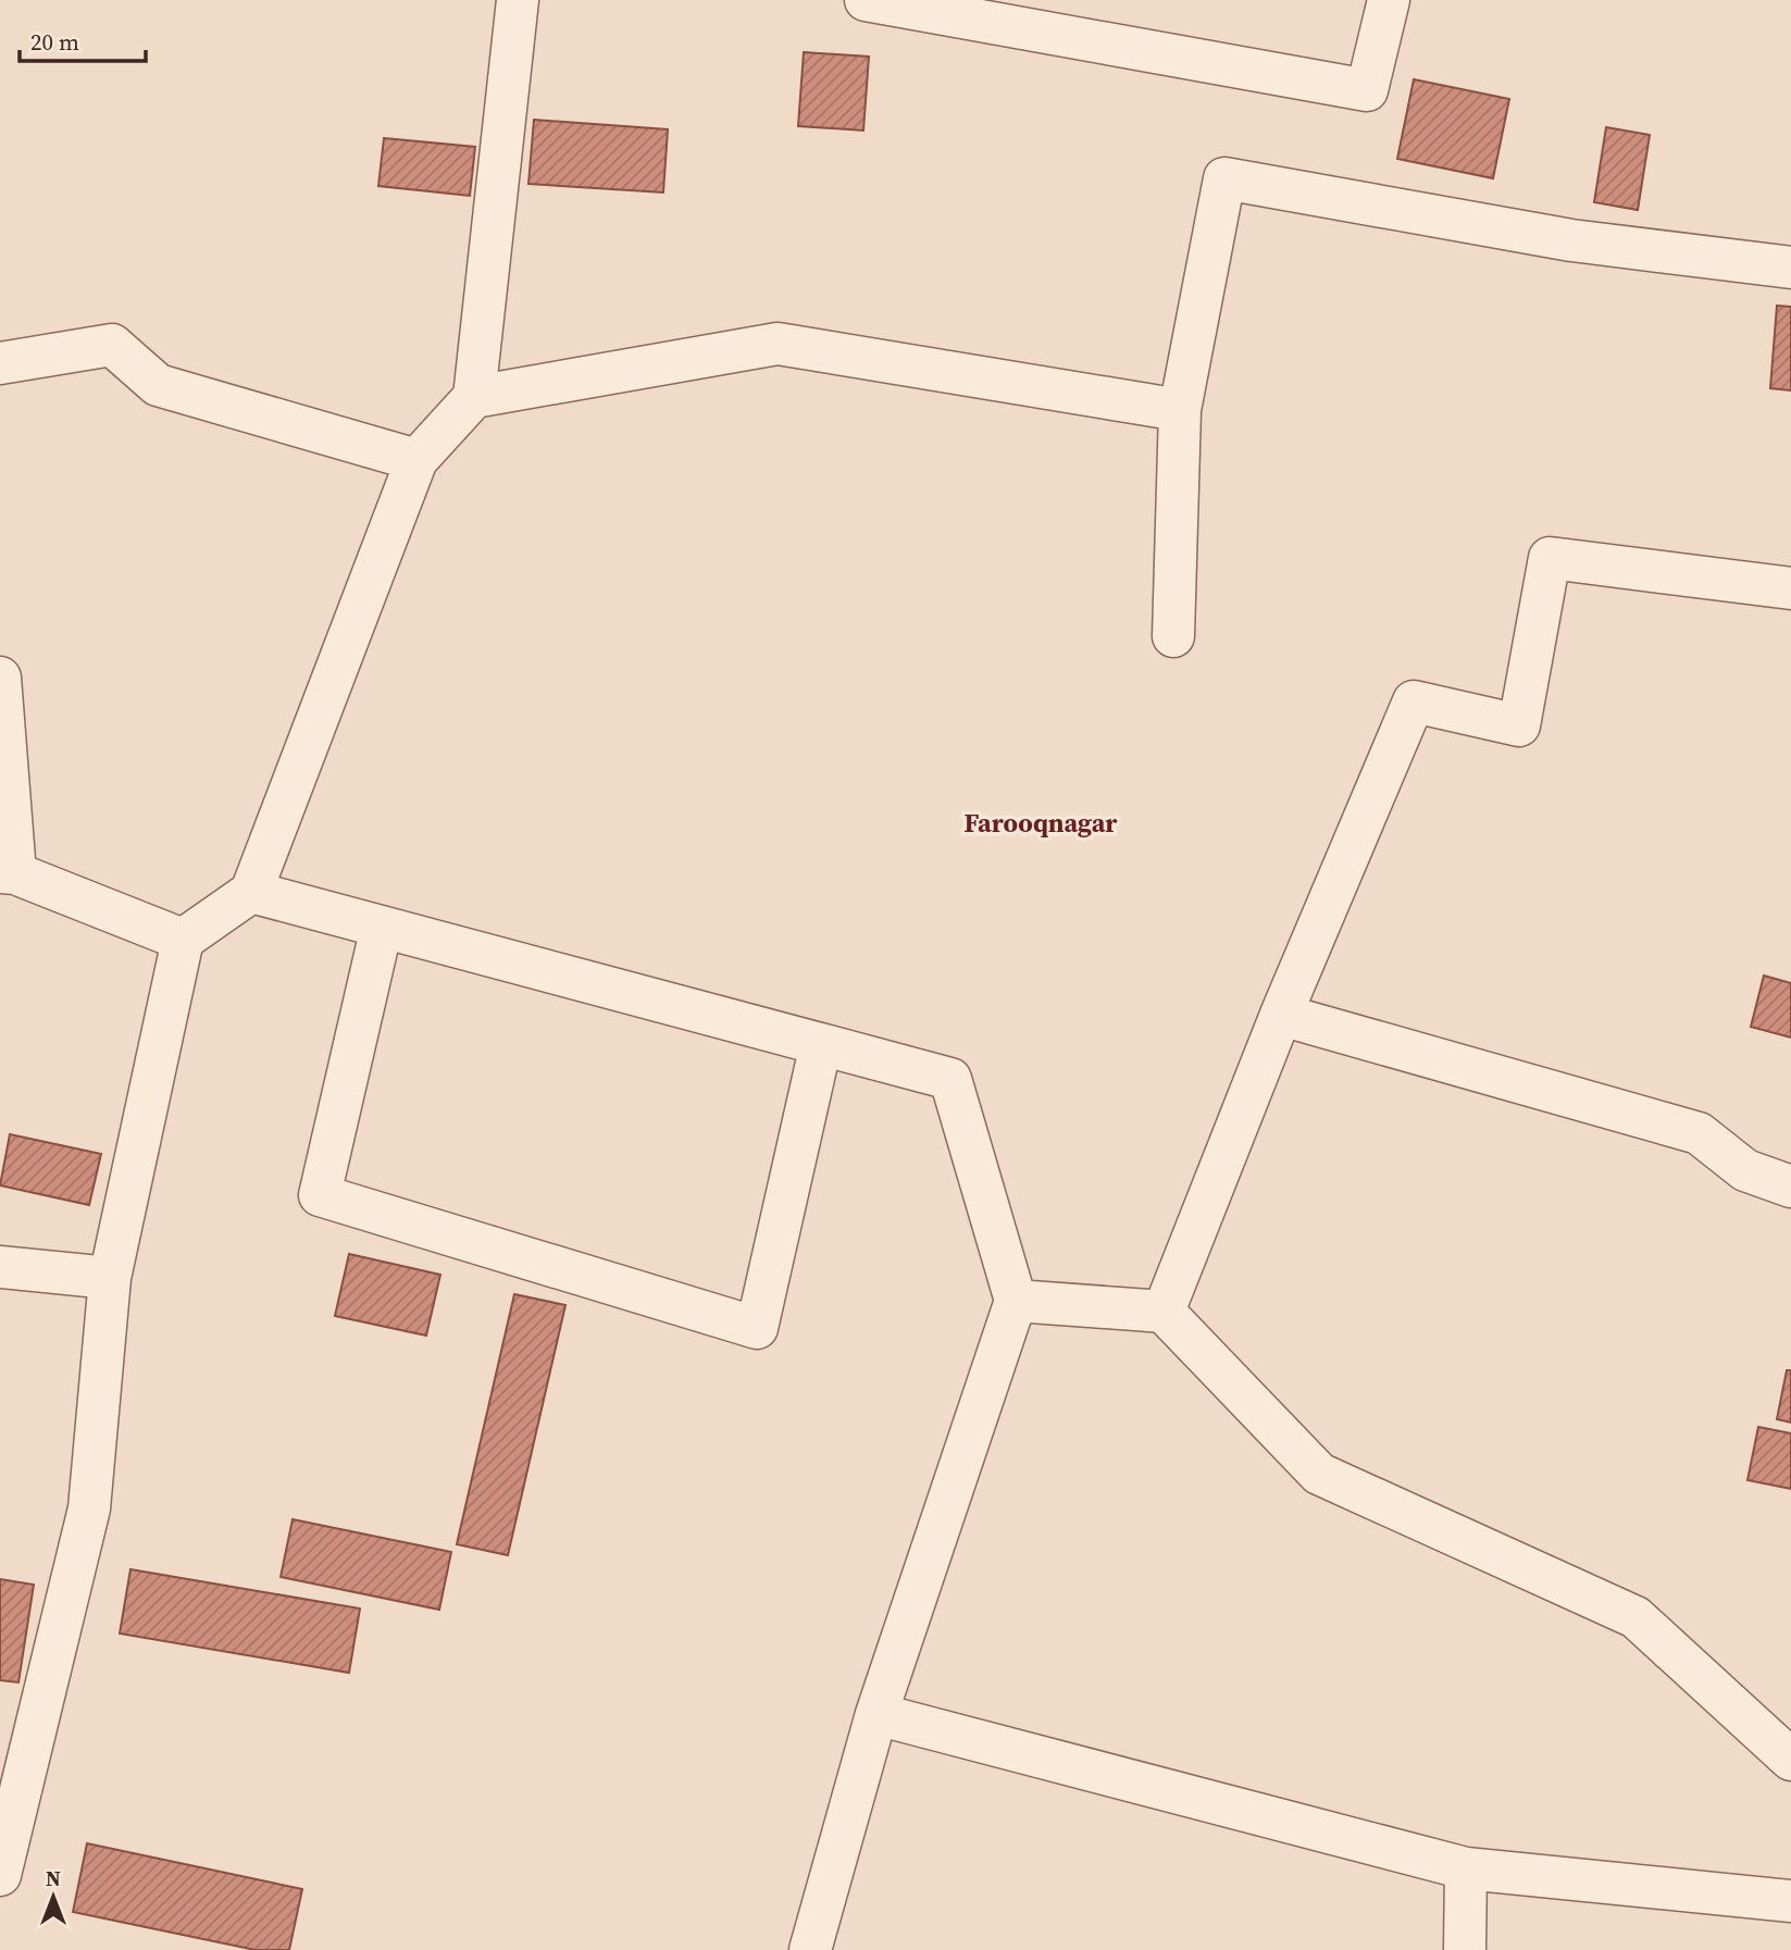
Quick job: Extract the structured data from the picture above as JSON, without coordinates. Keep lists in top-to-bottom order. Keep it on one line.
{"districts":["Farooqnagar"],"scale_bar":"20 m","north":"top"}
